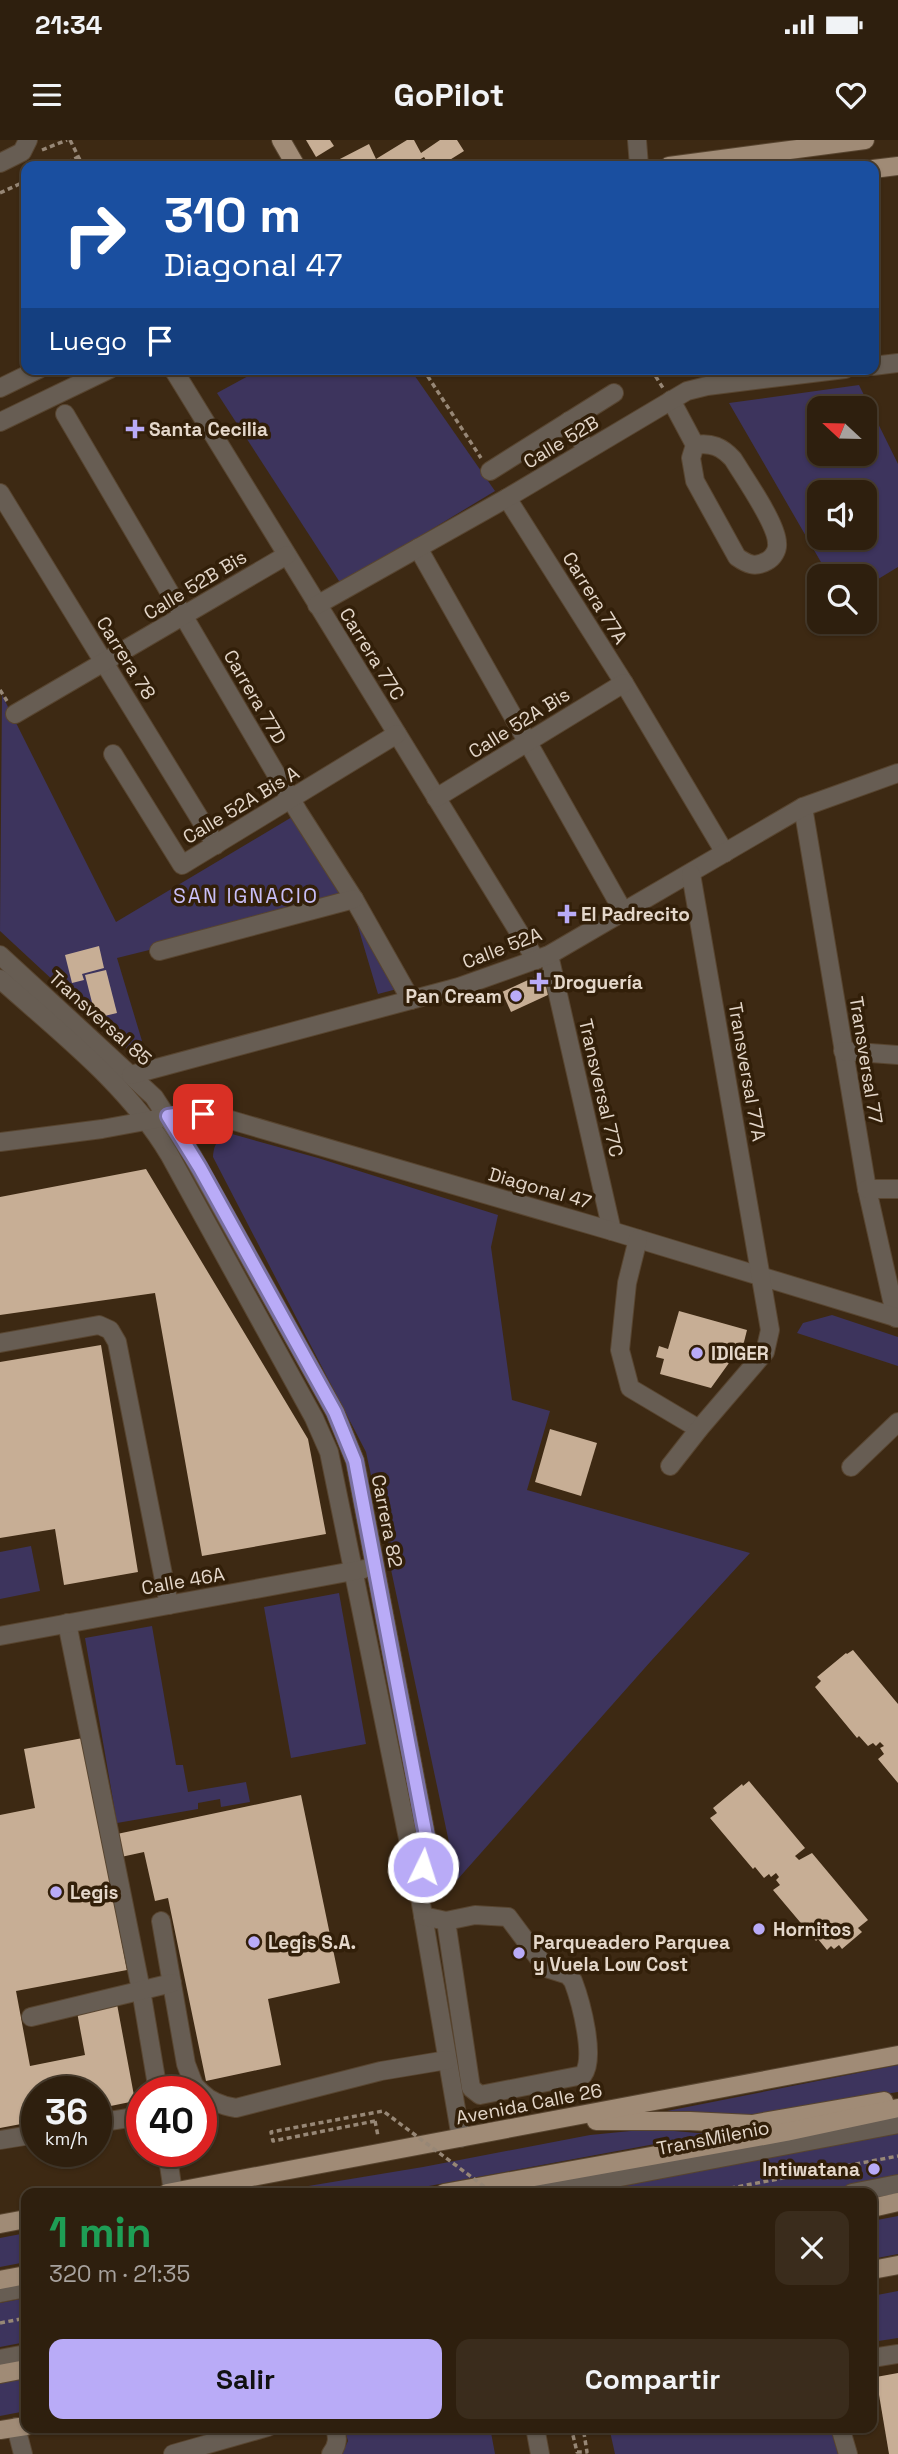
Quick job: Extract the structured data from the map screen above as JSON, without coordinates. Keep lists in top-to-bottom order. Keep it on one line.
{"streets":{"main road":["Avenida Calle 26"],"street":["Calle 52B","Calle 52B Bis","Carrera 77A","Carrera 77C","Carrera 78","Carrera 77D","Calle 52A Bis","Calle 52A Bis A","Calle 52A","Transversal 85","Transversal 77","Transversal 77A","Transversal 77C","Diagonal 47","Carrera 82","Calle 46A","TransMilenio"]},"crossings":[["Calle 52B","Carrera 77A"],["Calle 52B","Carrera 77C"],["Calle 52B Bis","Carrera 77C"],["Calle 52B Bis","Carrera 78"],["Calle 52B Bis","Carrera 77D"],["Carrera 77A","Calle 52A Bis"],["Carrera 77A","Calle 52A"],["Carrera 77C","Calle 52A Bis"],["Carrera 77C","Calle 52A Bis A"],["Carrera 77C","Calle 52A"],["Carrera 77C","Transversal 77C"],["Carrera 78","Calle 52A Bis A"],["Carrera 77D","Calle 52A Bis A"],["Carrera 77D","Calle 52A"],["Calle 52A","Transversal 85"],["Calle 52A","Transversal 77"],["Calle 52A","Transversal 77A"],["Calle 52A","Transversal 77C"],["Transversal 85","Diagonal 47"],["Transversal 85","Carrera 82"],["Transversal 77","Diagonal 47"],["Transversal 77A","Diagonal 47"],["Transversal 77C","Diagonal 47"],["Diagonal 47","Carrera 82"],["Carrera 82","Calle 46A"],["Carrera 82","Avenida Calle 26"]],"districts":["SAN IGNACIO"],"places":{"health":["Santa Cecilia","El Padrecito","Droguería"],"other":["Pan Cream","IDIGER","Legis","Hornitos","Legis S.A.","Parqueadero Parquea y Vuela Low Cost","Intiwatana"]},"north":"left","page":{"status":"21:34","header":"GoPilot","turn":["310 m","Diagonal 47"],"then":"Luego","speed":"36 km/h","limit":"40","heading":["1 min","320 m · 21:35"],"buttons":["Salir","Compartir"]}}
